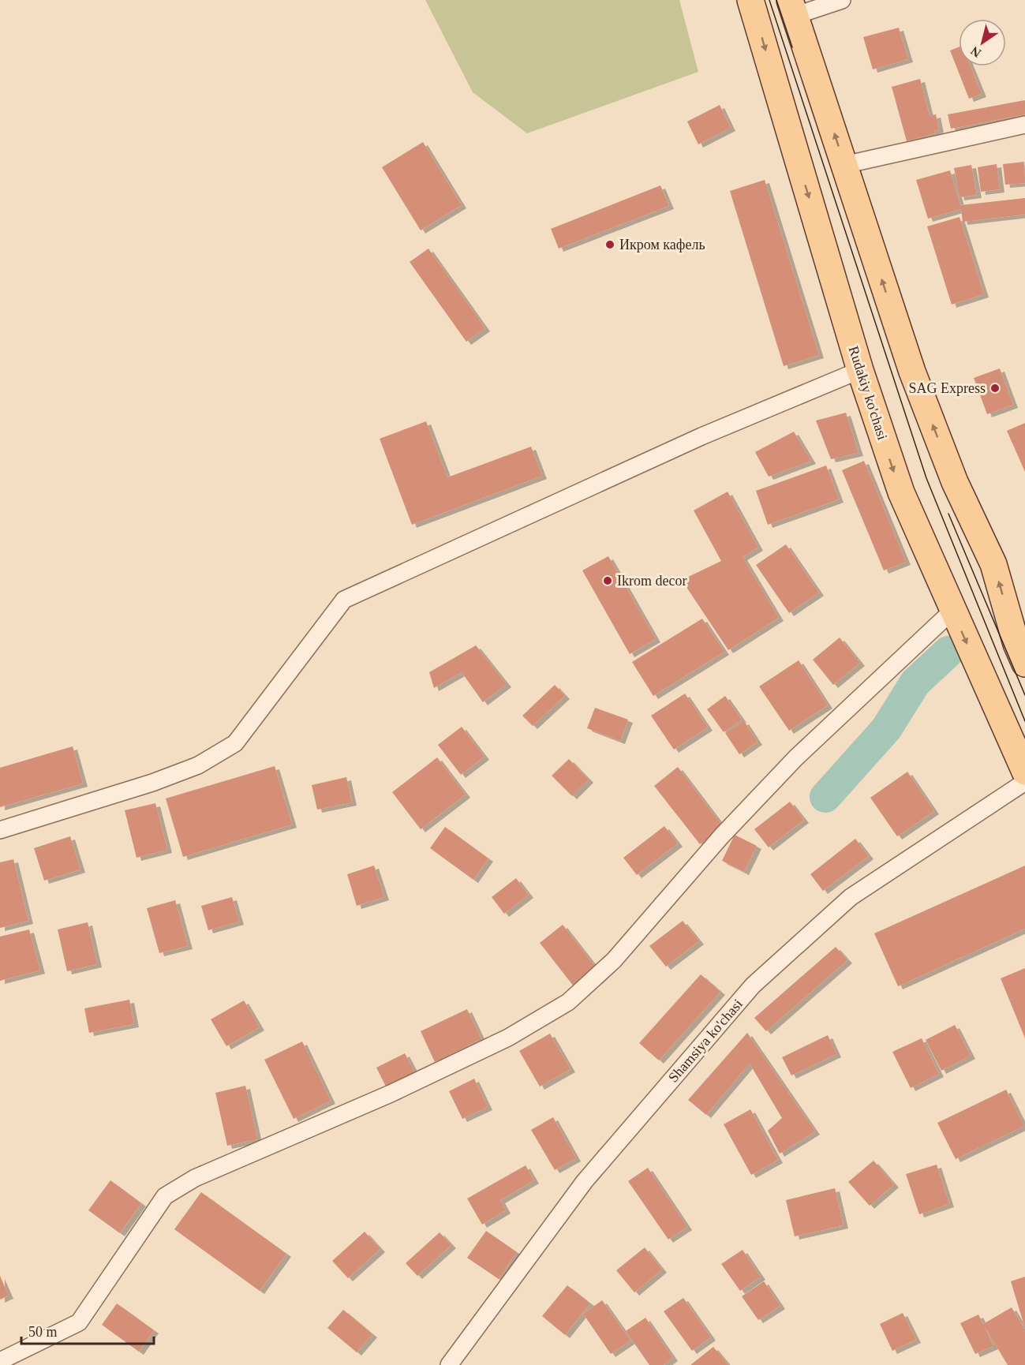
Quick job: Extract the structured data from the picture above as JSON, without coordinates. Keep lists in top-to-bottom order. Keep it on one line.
{"streets":{"main road":["Rudakiy ko'chasi"],"street":["Shamsiya ko'chasi"]},"places":["Икром кафель","SAG Express","Ikrom decor"],"scale_bar":"50 m","north":"bottom left"}
